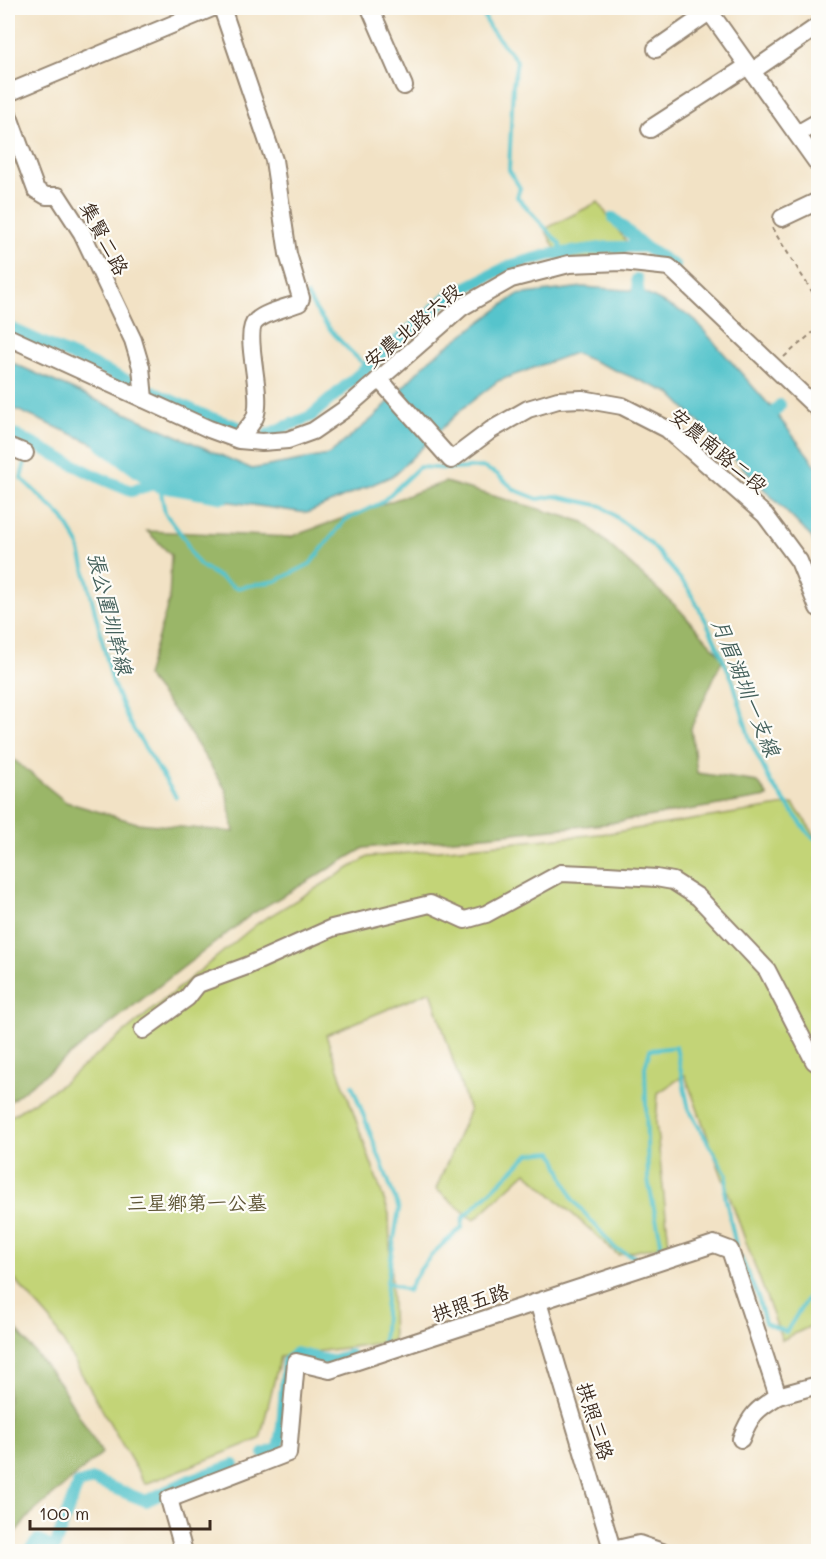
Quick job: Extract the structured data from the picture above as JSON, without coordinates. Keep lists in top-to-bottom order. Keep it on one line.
{"streets":{"street":["集賢二路","安農北路六段","安農南路二段","拱照五路","拱照三路"]},"crossings":[["集賢二路","安農北路六段"],["安農北路六段","安農南路二段"],["拱照五路","拱照三路"]],"water":["張公圍圳幹線","月眉湖圳一支線"],"parks":["三星鄉第一公墓"],"scale_bar":"100 m"}
